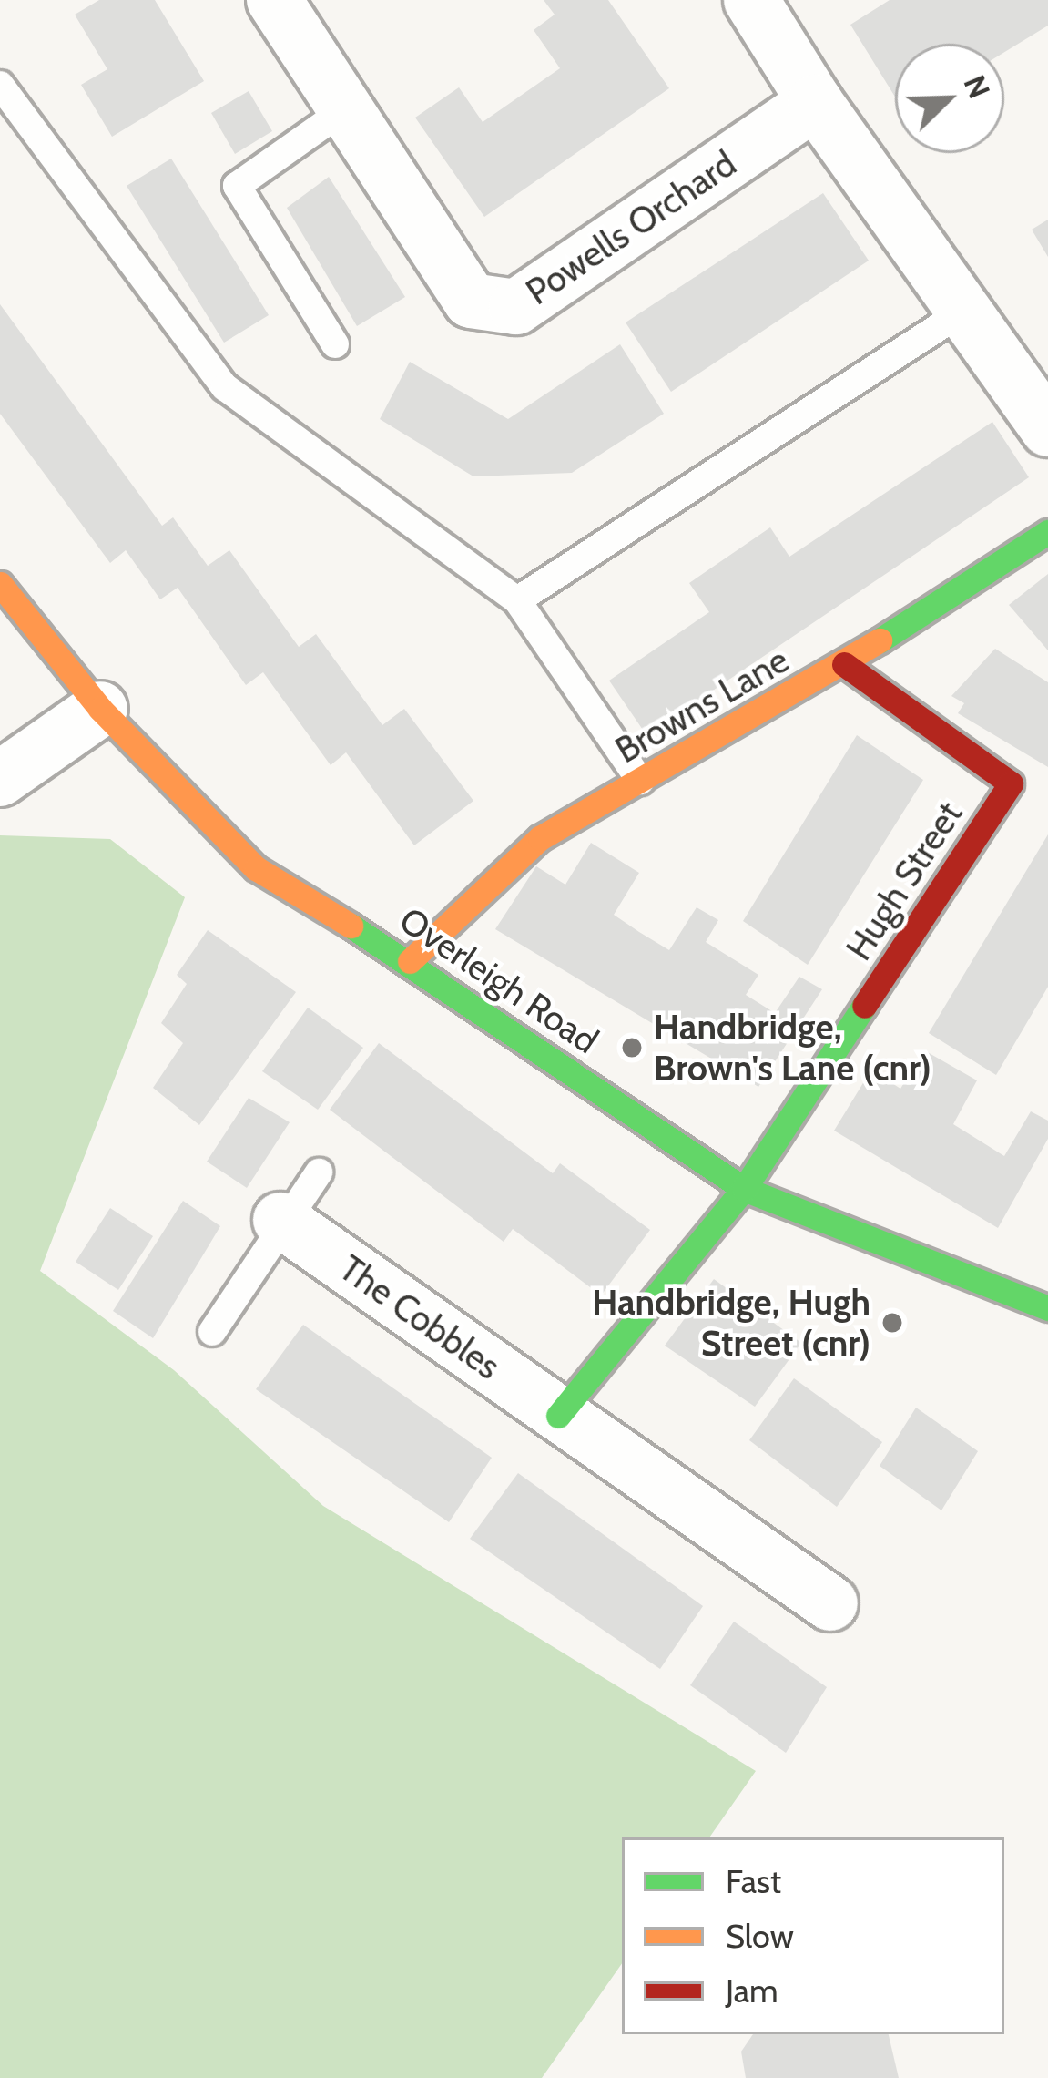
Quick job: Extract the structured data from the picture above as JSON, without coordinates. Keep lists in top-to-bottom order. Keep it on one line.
{"streets":{"street":["Powells Orchard","Browns Lane","Hugh Street","Overleigh Road","The Cobbles"]},"crossings":[["Browns Lane","Hugh Street"],["Browns Lane","Overleigh Road"],["Hugh Street","Overleigh Road"]],"places":["Handbridge, Brown's Lane (cnr)","Handbridge, Hugh Street (cnr)"],"legend":["Fast","Slow","Jam"],"north":"top right"}
